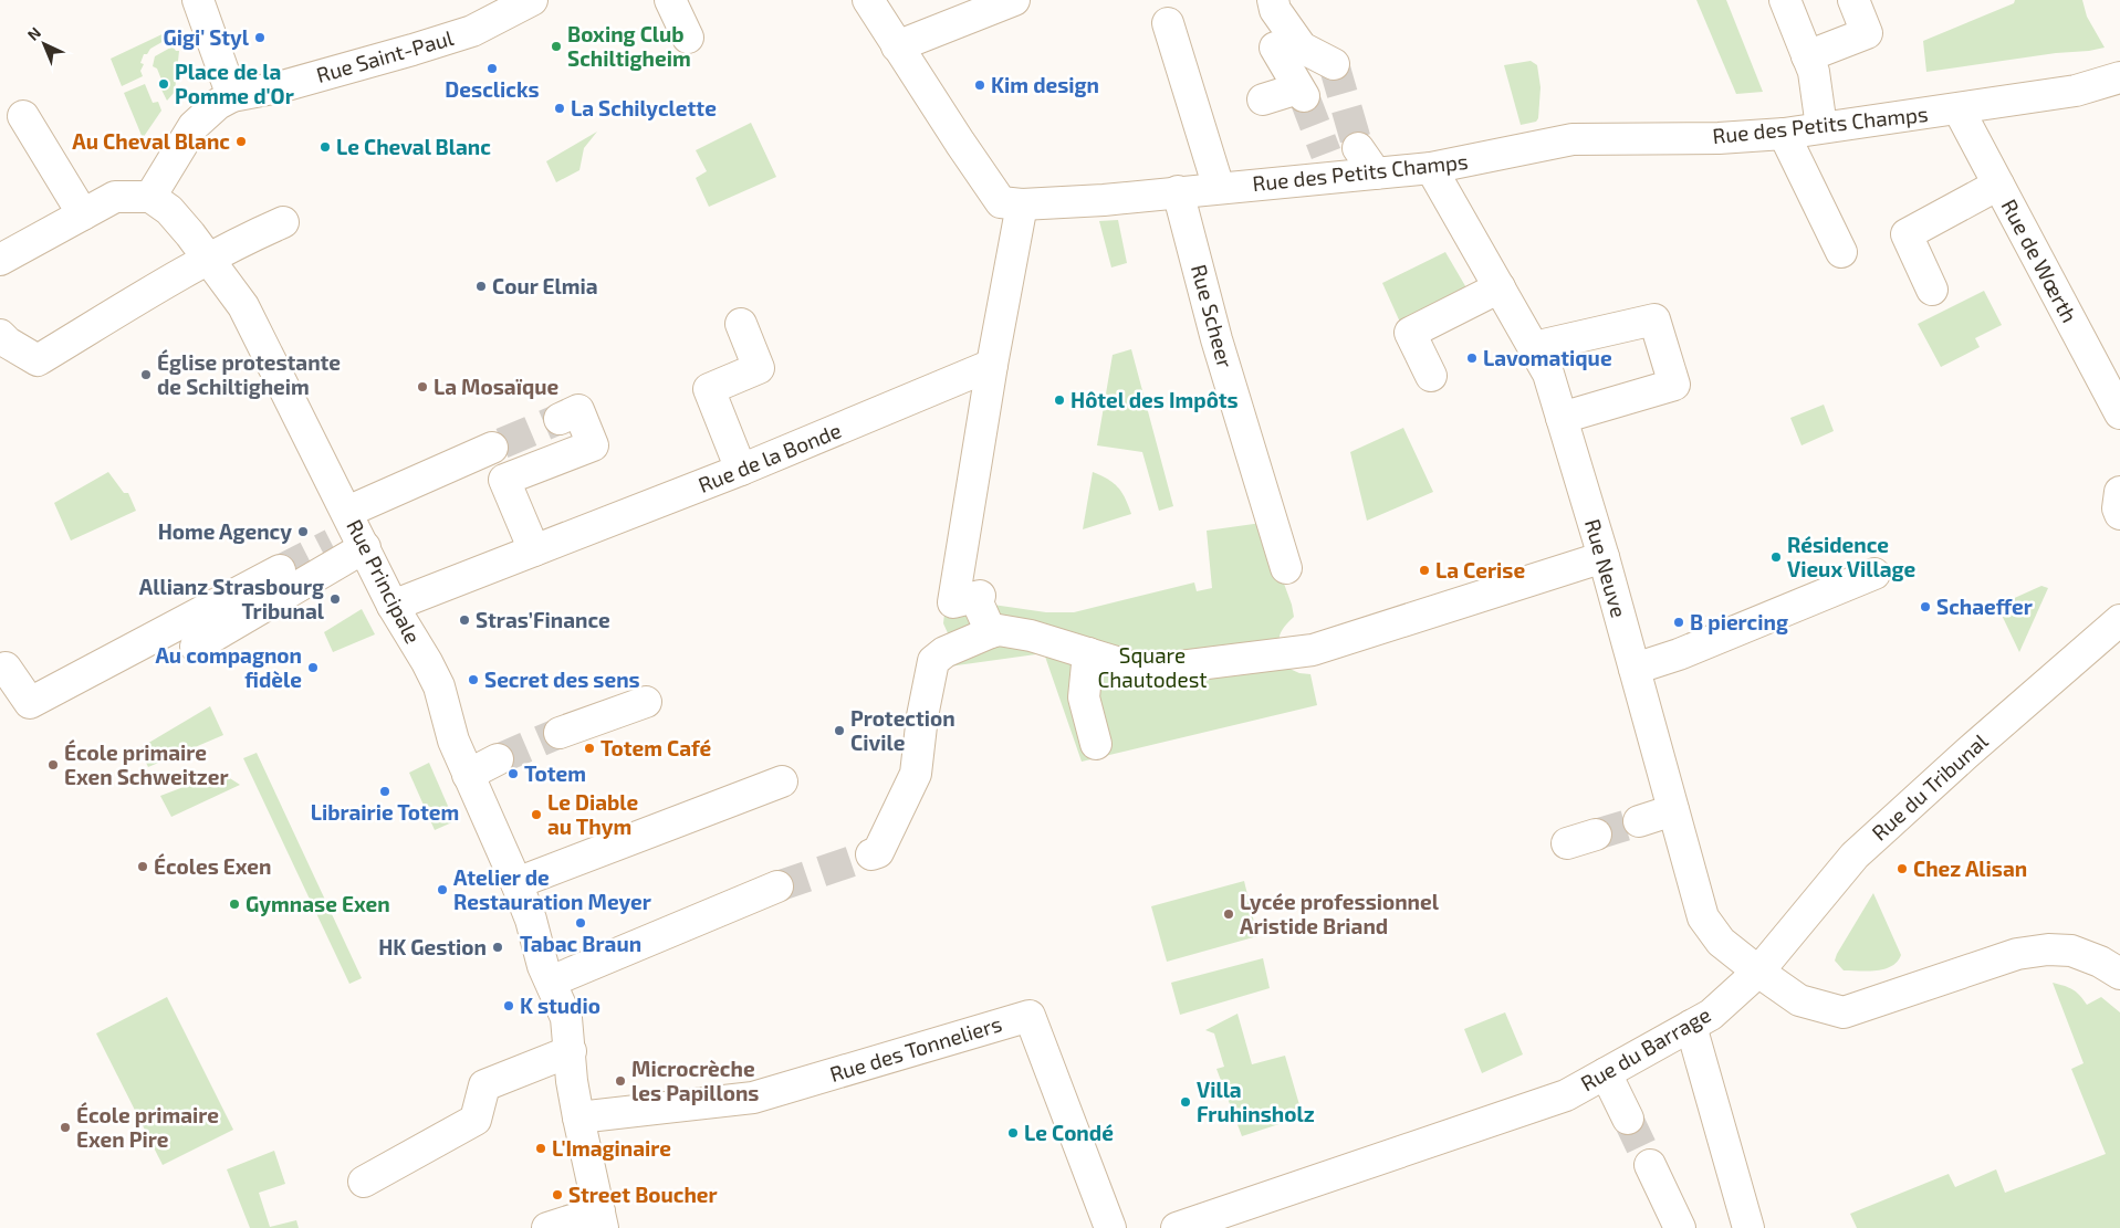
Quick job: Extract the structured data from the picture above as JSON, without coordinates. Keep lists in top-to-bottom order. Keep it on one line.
{"streets":{"street":["Rue Saint-Paul","Rue des Petits Champs","Rue de Wœrth","Rue Scheer","Rue de la Bonde","Rue Neuve","Rue Principale","Rue du Tribunal","Rue des Tonneliers","Rue du Barrage"]},"crossings":[["Rue des Petits Champs","Rue de Wœrth"],["Rue des Petits Champs","Rue Scheer"],["Rue des Petits Champs","Rue Neuve"],["Rue de la Bonde","Rue Principale"],["Rue Neuve","Rue du Tribunal"],["Rue Neuve","Rue du Barrage"],["Rue Principale","Rue des Tonneliers"],["Rue du Tribunal","Rue du Barrage"]],"parks":["Square Chautodest"],"places":["Gigi' Styl","Boxing Club Schiltigheim","Desclicks","Place de la Pomme d'Or","Kim design","La Schilyclette","Au Cheval Blanc","Le Cheval Blanc","Cour Elmia","Lavomatique","Église protestante de Schiltigheim","La Mosaïque","Hôtel des Impôts","Home Agency","Résidence Vieux Village","La Cerise","Allianz Strasbourg Tribunal","Schaeffer","Stras’Finance","B piercing","Au compagnon fidèle","Secret des sens","Protection Civile","Totem Café","École primaire Exen Schweitzer","Totem","Librairie Totem","Le Diable au Thym","Écoles Exen","Chez Alisan","Atelier de Restauration Meyer","Gymnase Exen","Lycée professionnel Aristide Briand","Tabac Braun","HK Gestion","K studio","Microcrèche les Papillons","Villa Fruhinsholz","École primaire Exen Pire","Le Condé","L'Imaginaire","Street Boucher"],"north":"top left"}
